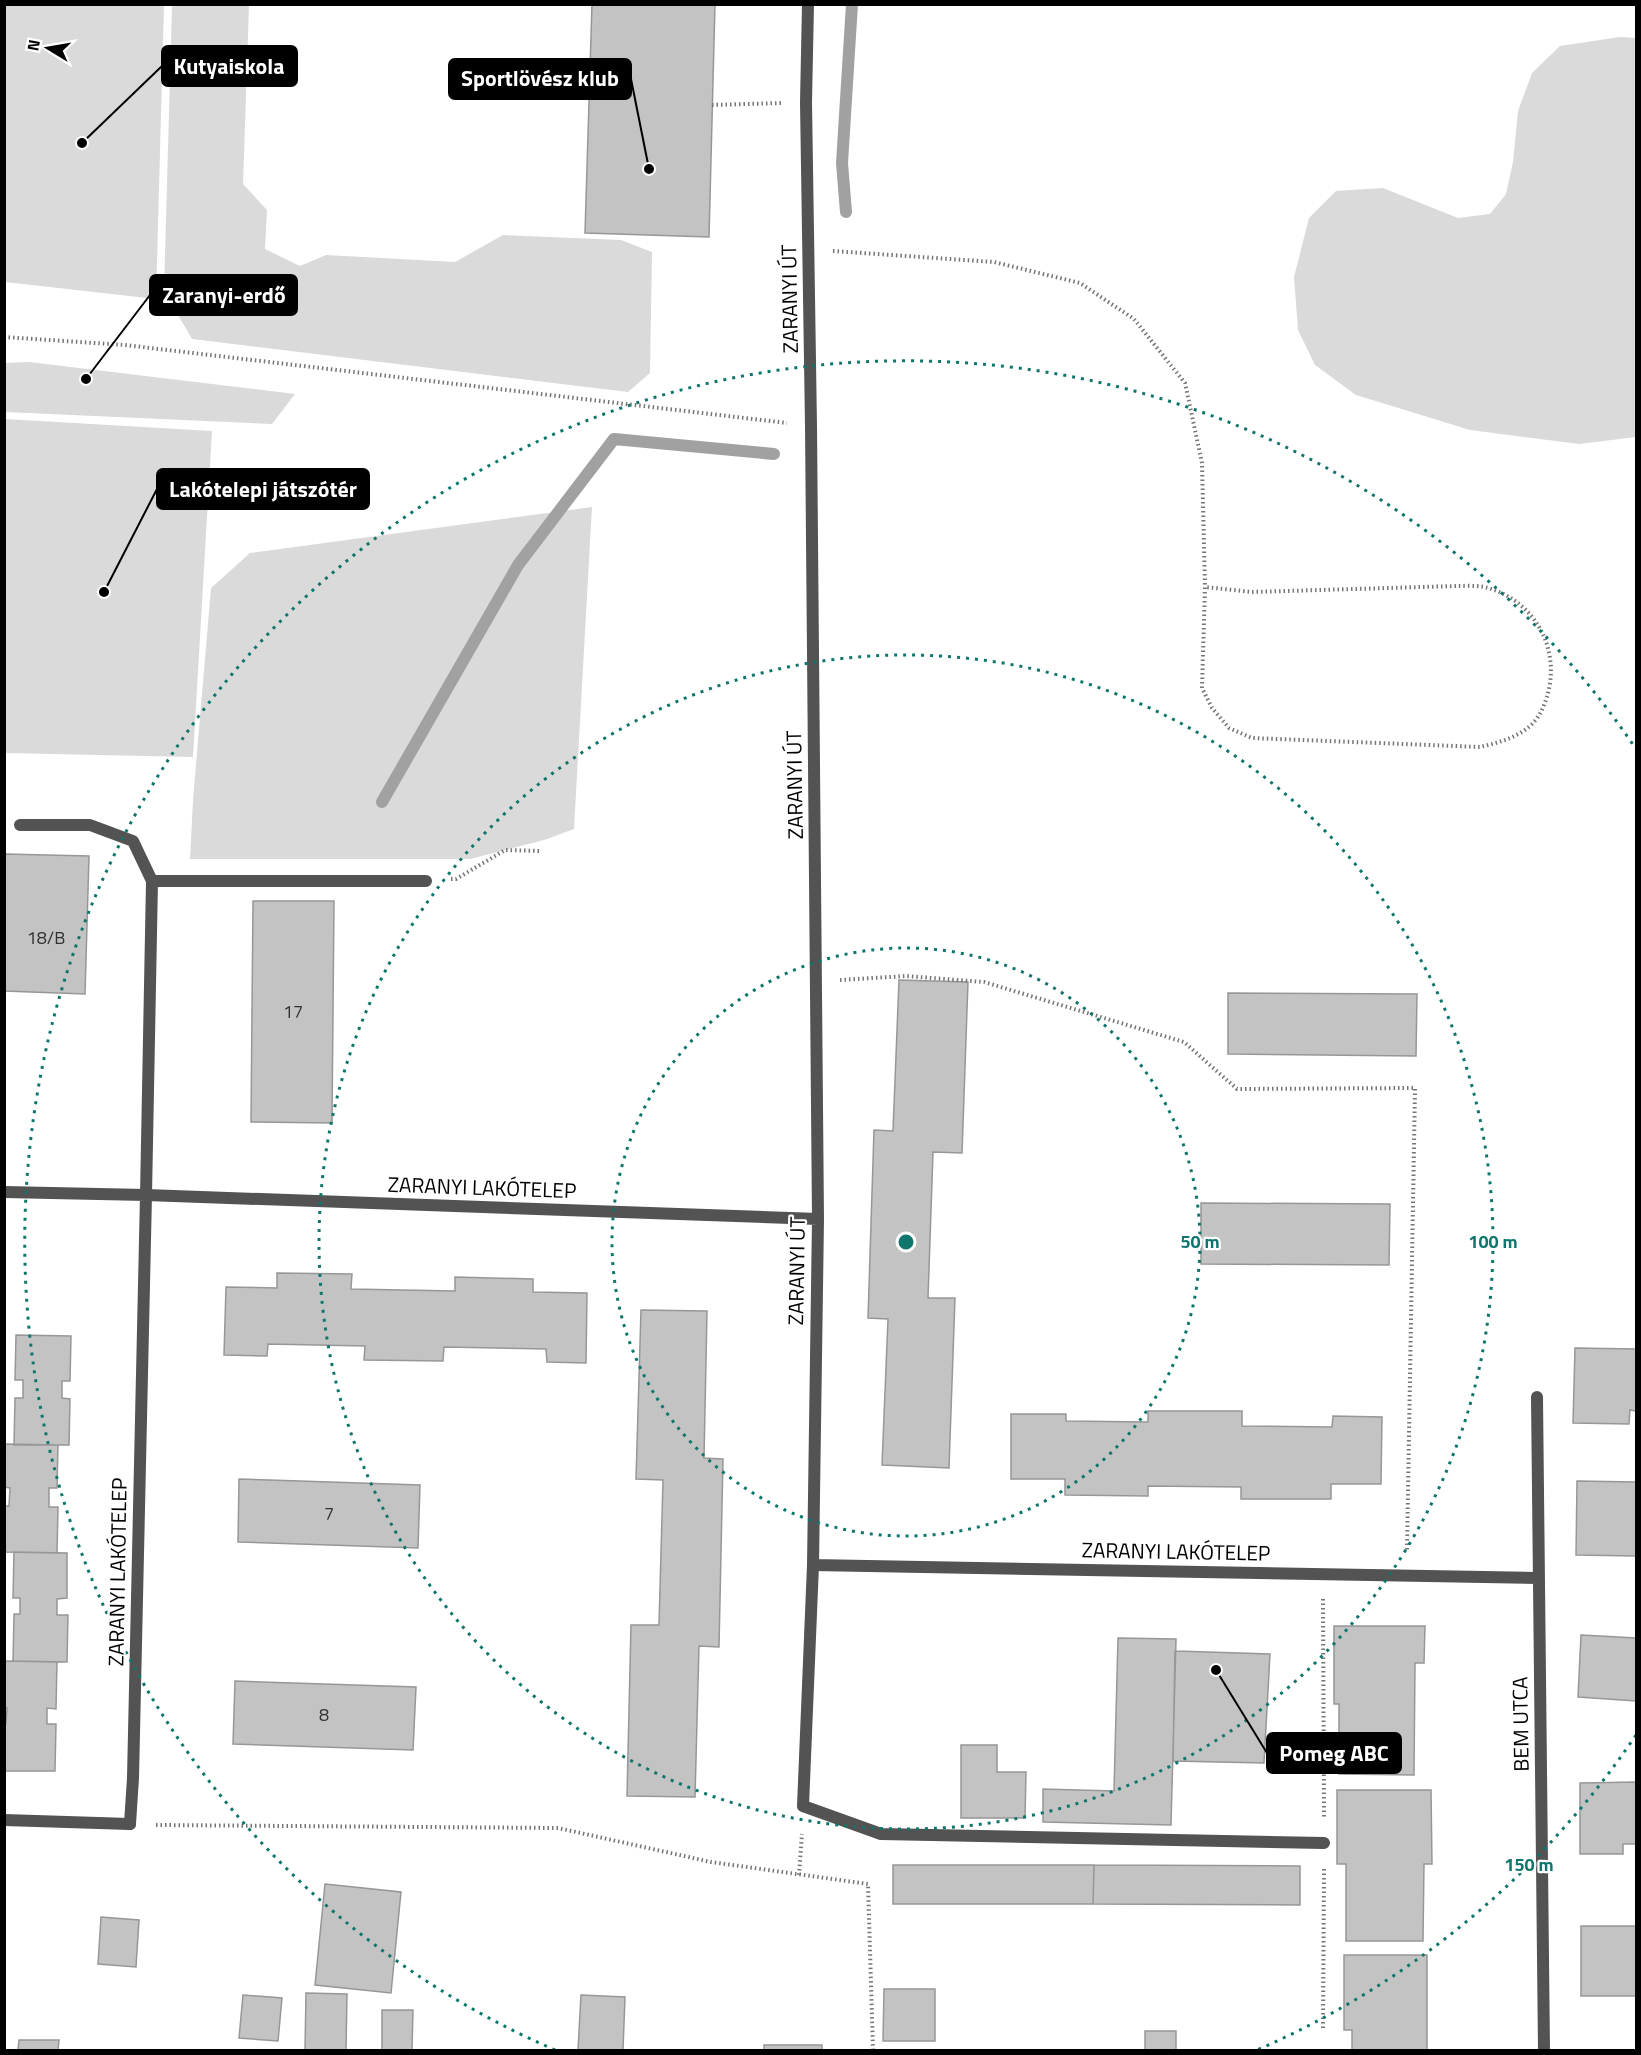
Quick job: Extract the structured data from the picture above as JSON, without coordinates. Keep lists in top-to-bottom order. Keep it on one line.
{"streets":{"street":["ZARANYI ÚT","ZARANYI LAKÓTELEP","BEM UTCA"]},"crossings":[["ZARANYI ÚT","ZARANYI LAKÓTELEP"],["ZARANYI LAKÓTELEP","BEM UTCA"]],"places":["Kutyaiskola","Sportlövész klub","Zaranyi-erdő","Lakótelepi játszótér","Pomeg ABC"],"house_numbers":["18/B","17","7","8"],"north":"left","rings":["50 m","100 m","150 m"]}
